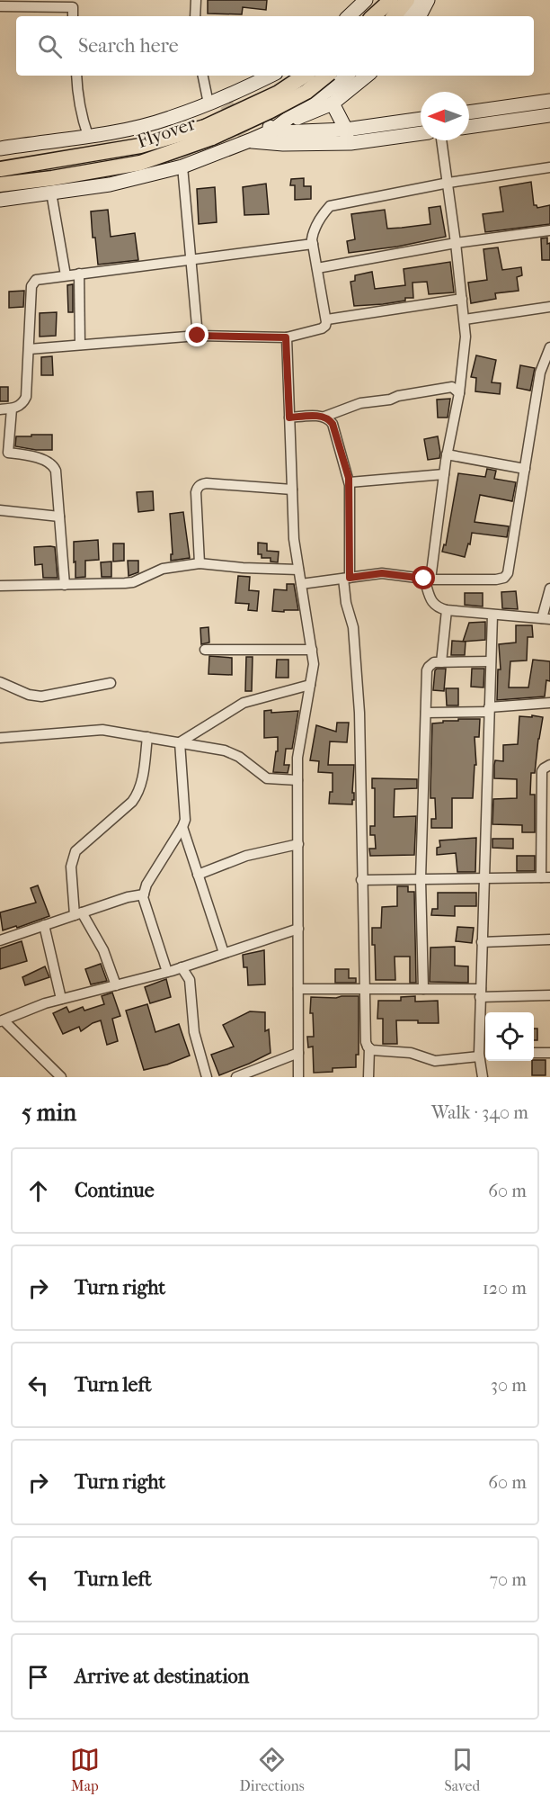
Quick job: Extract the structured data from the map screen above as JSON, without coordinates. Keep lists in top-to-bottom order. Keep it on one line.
{"streets":{"highway":["Flyover"]},"north":"left","page":{"search":"Search here","heading":["5 min","Walk · 340 m"],"list":[["Continue","60 m"],["Turn right","120 m"],["Turn left","30 m"],["Turn right","60 m"],["Turn left","70 m"],"Arrive at destination"],"nav":["Map","Directions","Saved"]}}
